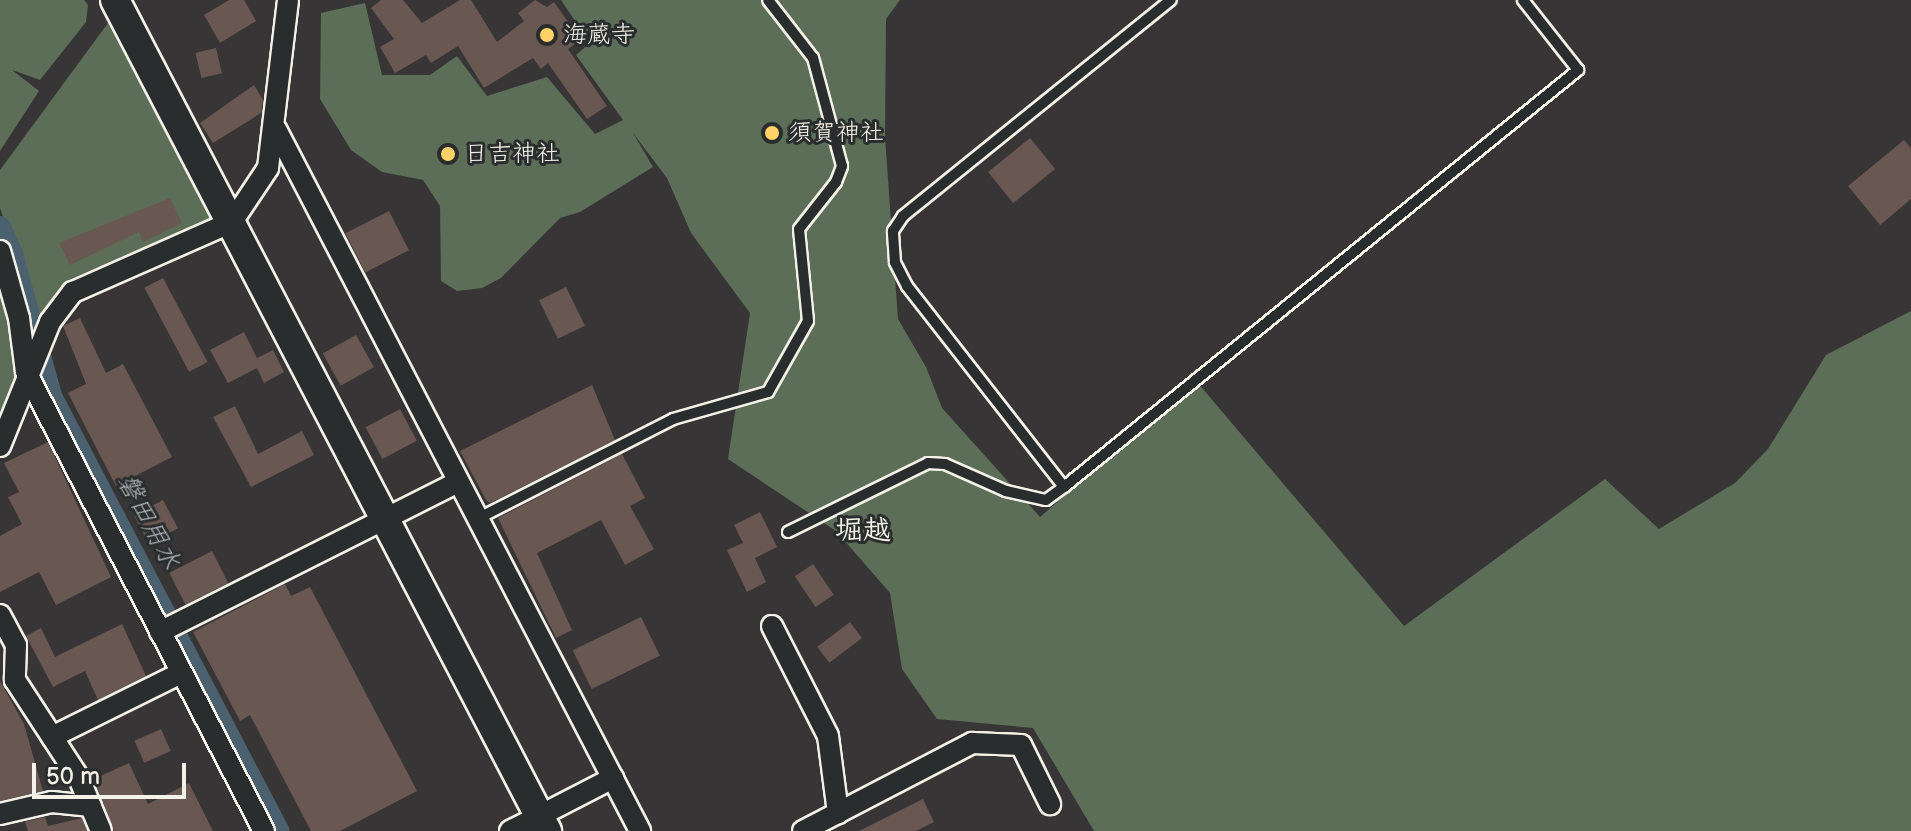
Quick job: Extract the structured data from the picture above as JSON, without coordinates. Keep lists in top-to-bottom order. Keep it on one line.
{"districts":["堀越"],"water":["磐田用水"],"places":["海蔵寺","須賀神社","日吉神社"],"scale_bar":"50 m"}
